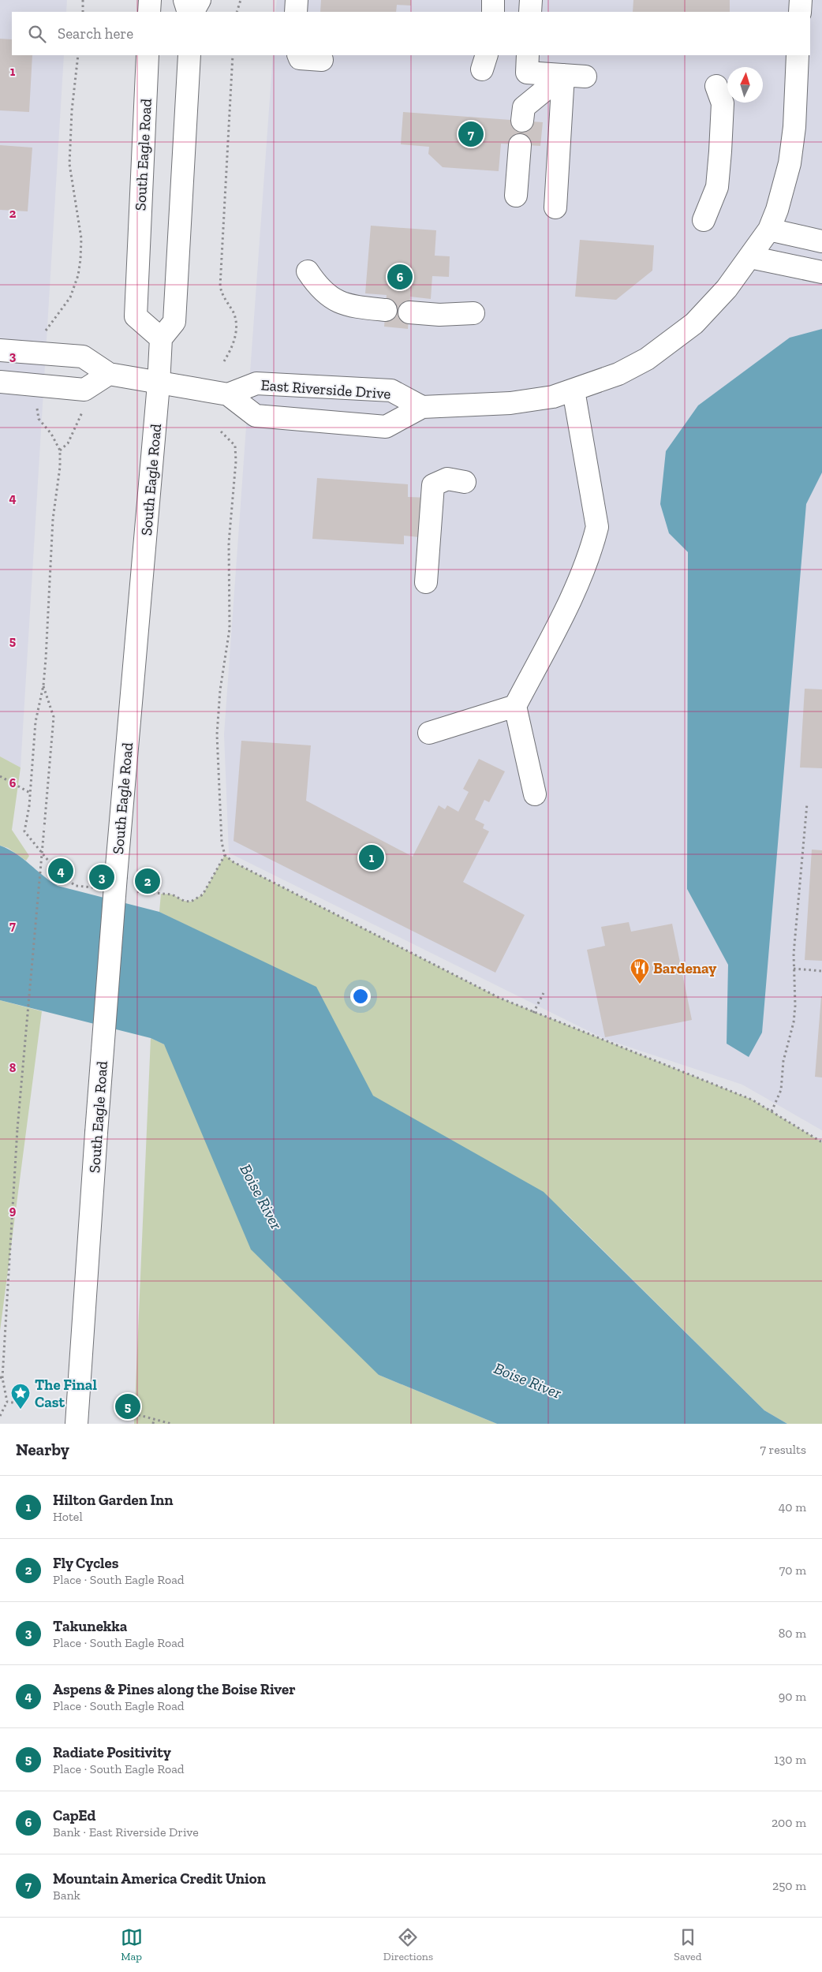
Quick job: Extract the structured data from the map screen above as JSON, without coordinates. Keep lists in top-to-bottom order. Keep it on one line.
{"streets":{"main road":["South Eagle Road","East Riverside Drive"]},"crossings":[["South Eagle Road","East Riverside Drive"]],"water":["Boise River"],"places":{"restaurant":["Bardenay"],"place":["The Final Cast"]},"north":"top","page":{"search":"Search here","pins":["7","6","1","4","3","2","5"],"heading":["Nearby","7 results"],"list":[{"mark":"1","name":"Hilton Garden Inn","note":"Hotel","value":"40 m"},{"mark":"2","name":"Fly Cycles","note":"Place · South Eagle Road","value":"70 m"},{"mark":"3","name":"Takunekka","note":"Place · South Eagle Road","value":"80 m"},{"mark":"4","name":"Aspens & Pines along the Boise River","note":"Place · South Eagle Road","value":"90 m"},{"mark":"5","name":"Radiate Positivity","note":"Place · South Eagle Road","value":"130 m"},{"mark":"6","name":"CapEd","note":"Bank · East Riverside Drive","value":"200 m"},{"mark":"7","name":"Mountain America Credit Union","note":"Bank","value":"250 m"}],"nav":["Map","Directions","Saved"]},"grid":{"rows":["1","2","3","4","5","6","7","8","9"]}}
